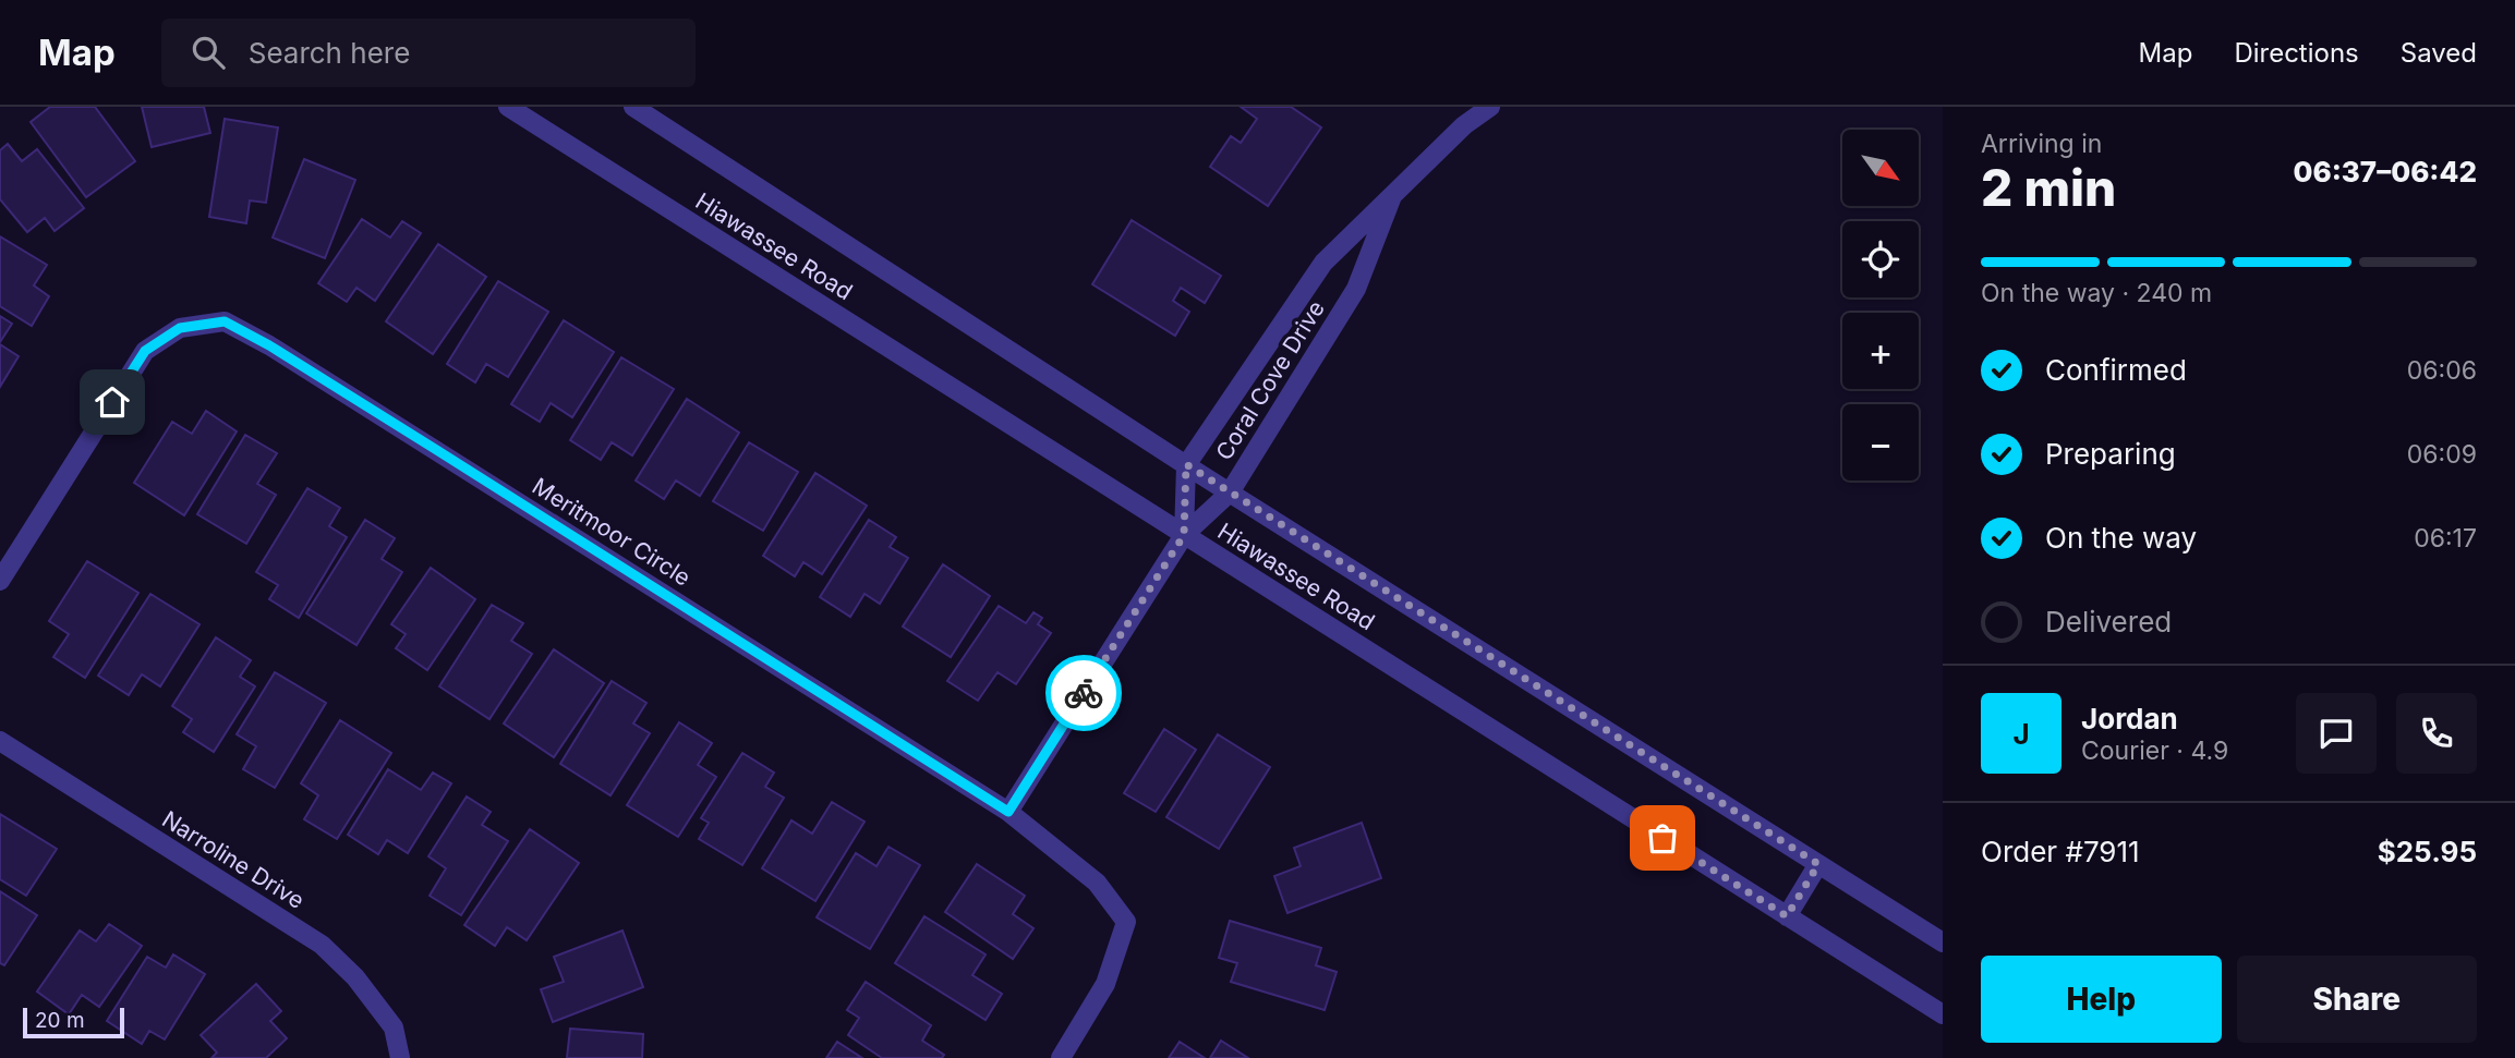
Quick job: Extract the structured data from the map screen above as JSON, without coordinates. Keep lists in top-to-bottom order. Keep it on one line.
{"streets":{"street":["Hiawassee Road","Coral Cove Drive","Meritmoor Circle","Narroline Drive"]},"crossings":[["Hiawassee Road","Coral Cove Drive"]],"scale_bar":"20 m","north":"bottom right","page":{"header":"Map","search":"Search here","nav":["Map","Directions","Saved"],"heading":["2 min","Arriving in","06:37–06:42"],"panel":["Jordan","Courier · 4.9","Order #7911","$25.95"],"map_buttons":["+","−"],"bar":"On the way · 240 m","list":[["Confirmed","06:06"],["Preparing","06:09"],["On the way","06:17"],"Delivered"],"round":"J","buttons":["Help","Share"],"scale":"20 m"}}
